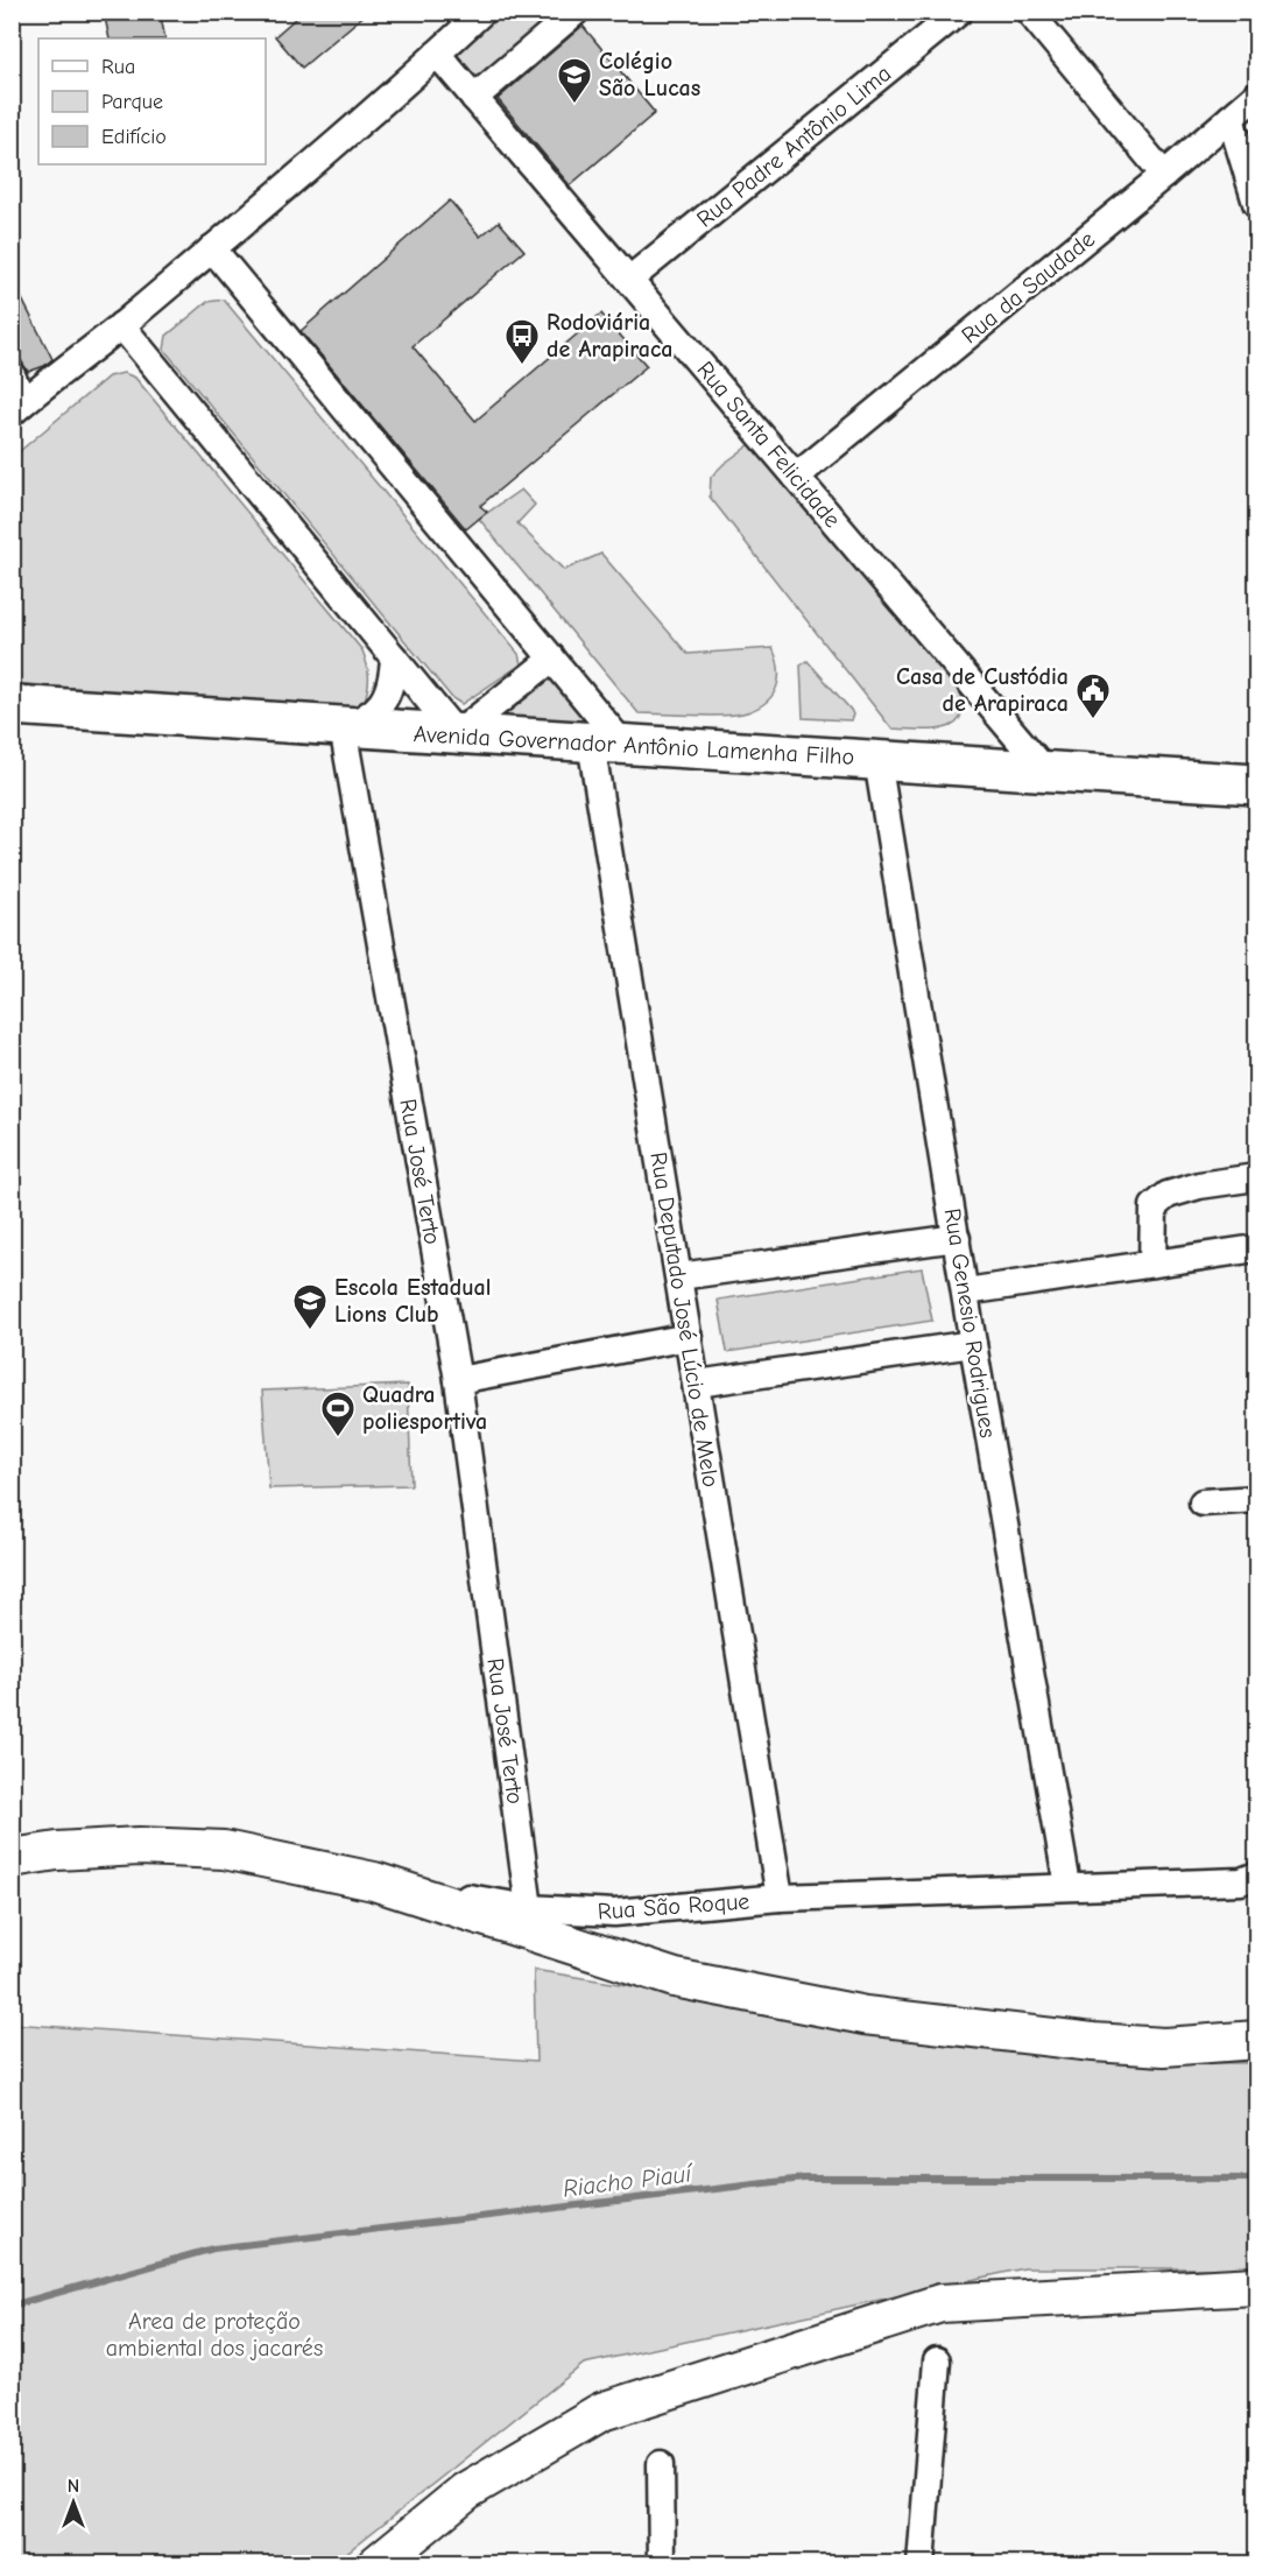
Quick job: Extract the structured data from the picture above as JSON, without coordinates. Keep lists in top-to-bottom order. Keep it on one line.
{"streets":{"main road":["Avenida Governador Antônio Lamenha Filho","Rua São Roque"],"street":["Rua Padre Antônio Lima","Rua da Saudade","Rua Santa Felicidade","Rua José Terto","Rua Deputado José Lúcio de Melo","Rua Genesio Rodrigues"]},"crossings":[["Rua Padre Antônio Lima","Rua Santa Felicidade"],["Rua da Saudade","Rua Santa Felicidade"],["Rua Santa Felicidade","Avenida Governador Antônio Lamenha Filho"],["Avenida Governador Antônio Lamenha Filho","Rua José Terto"],["Avenida Governador Antônio Lamenha Filho","Rua Deputado José Lúcio de Melo"],["Avenida Governador Antônio Lamenha Filho","Rua Genesio Rodrigues"],["Rua José Terto","Rua São Roque"],["Rua Deputado José Lúcio de Melo","Rua São Roque"],["Rua Genesio Rodrigues","Rua São Roque"]],"water":["Riacho Piauí"],"parks":["Area de proteção ambiental dos jacarés"],"places":{"school or university":["Colégio São Lucas","Escola Estadual Lions Club"],"bus stop":["Rodoviária de Arapiraca"],"public building":["Casa de Custódia de Arapiraca"],"sports":["Quadra poliesportiva"]},"legend":["Rua","Parque","Edifício"],"north":"top"}
